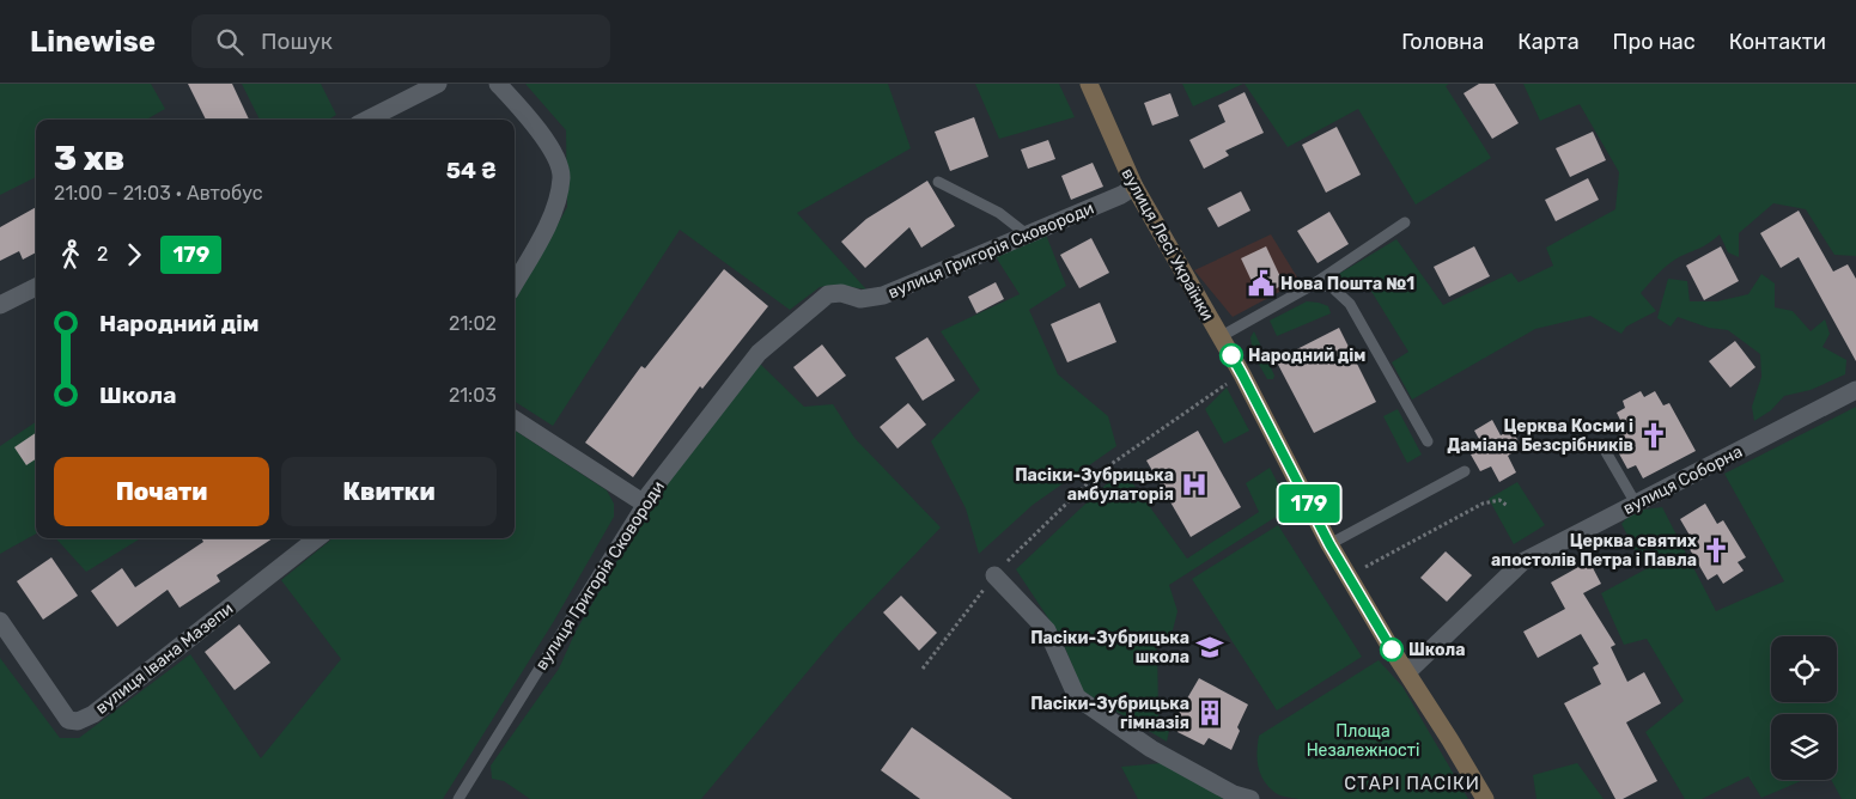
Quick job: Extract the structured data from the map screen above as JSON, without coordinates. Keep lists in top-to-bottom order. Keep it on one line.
{"streets":{"main road":["вулиця Лесі Українки"],"street":["вулиця Григорія Сковороди","вулиця Соборна","вулиця Івана Мазепи"]},"crossings":[["вулиця Лесі Українки","вулиця Григорія Сковороди"]],"districts":["СТАРІ ПАСІКИ"],"parks":["Площа Незалежності"],"places":{"public building":["Нова Пошта №1"],"other":["Народний дім","Школа"],"church":["Церква Косми і Даміана Безсрібників","Церква святих апостолів Петра і Павла"],"hospital":["Пасіки-Зубрицька амбулаторія"],"school or university":["Пасіки-Зубрицька школа"],"building":["Пасіки-Зубрицька гімназія"]},"lines":["bus line 179"],"page":{"header":"Linewise","search":"Пошук","nav":["Головна","Карта","Про нас","Контакти"],"on_map":"179","heading":["3 хв","21:00 – 21:03 · Автобус","54 ₴"],"legs":["2","179"],"list":[{"name":"Народний дім","value":"21:02"},{"name":"Школа","value":"21:03"}],"buttons":["Почати","Квитки"]}}
